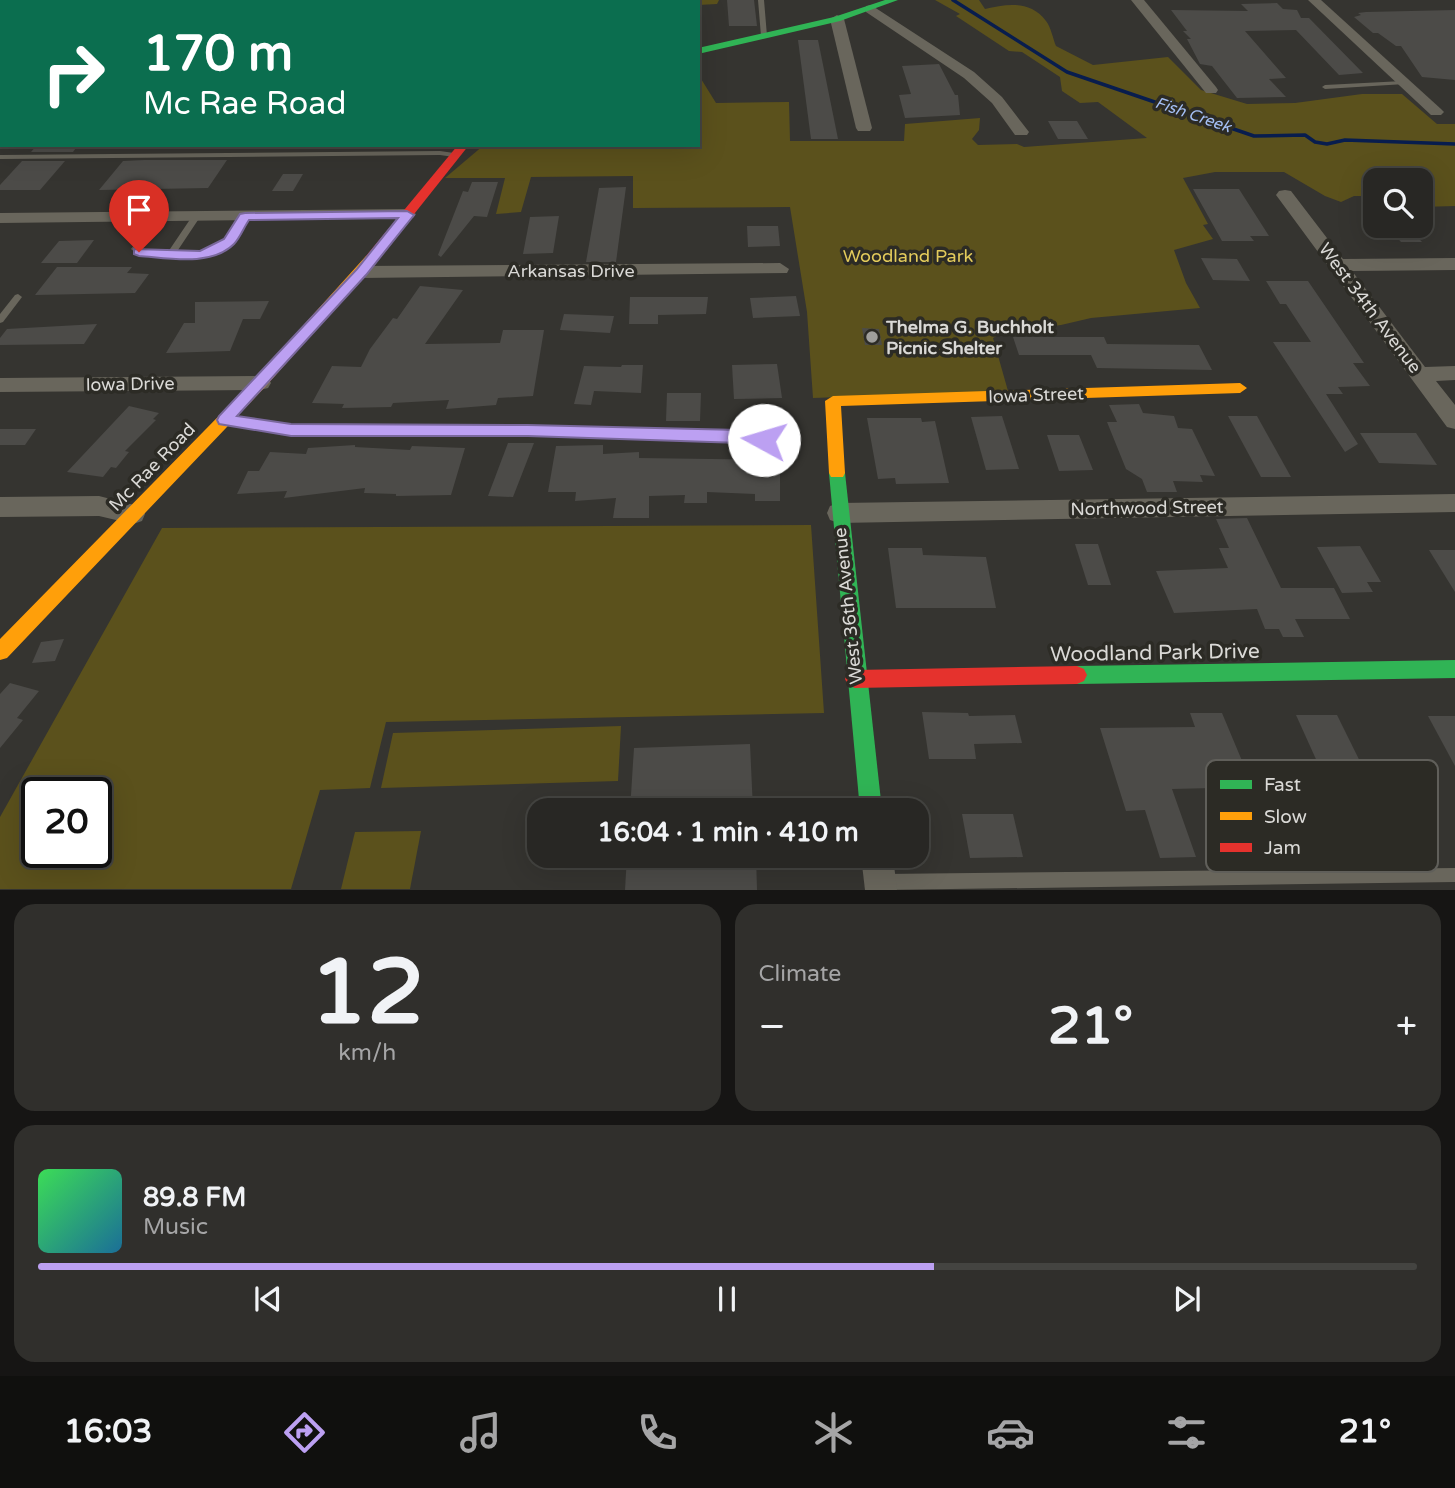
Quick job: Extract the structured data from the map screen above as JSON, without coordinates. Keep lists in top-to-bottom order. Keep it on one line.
{"streets":{"street":["Arkansas Drive","West 34th Avenue","Iowa Drive","Iowa Street","Mc Rae Road","Northwood Street","West 36th Avenue","Woodland Park Drive"]},"crossings":[["Arkansas Drive","Mc Rae Road"],["Iowa Drive","Mc Rae Road"],["Iowa Street","West 36th Avenue"],["Northwood Street","West 36th Avenue"],["West 36th Avenue","Woodland Park Drive"]],"water":["Fish Creek"],"parks":["Woodland Park"],"places":["Thelma G. Buchholt Picnic Shelter"],"legend":["Fast","Slow","Jam"],"page":{"turn":["170 m","Mc Rae Road"],"limit":"20","trip":"16:04 · 1 min · 410 m","tile":[["12","km/h"],"Climate"],"heat":["−","21°","+"],"song":["89.8 FM","Music"],"tabs":["16:03","21°"]}}
